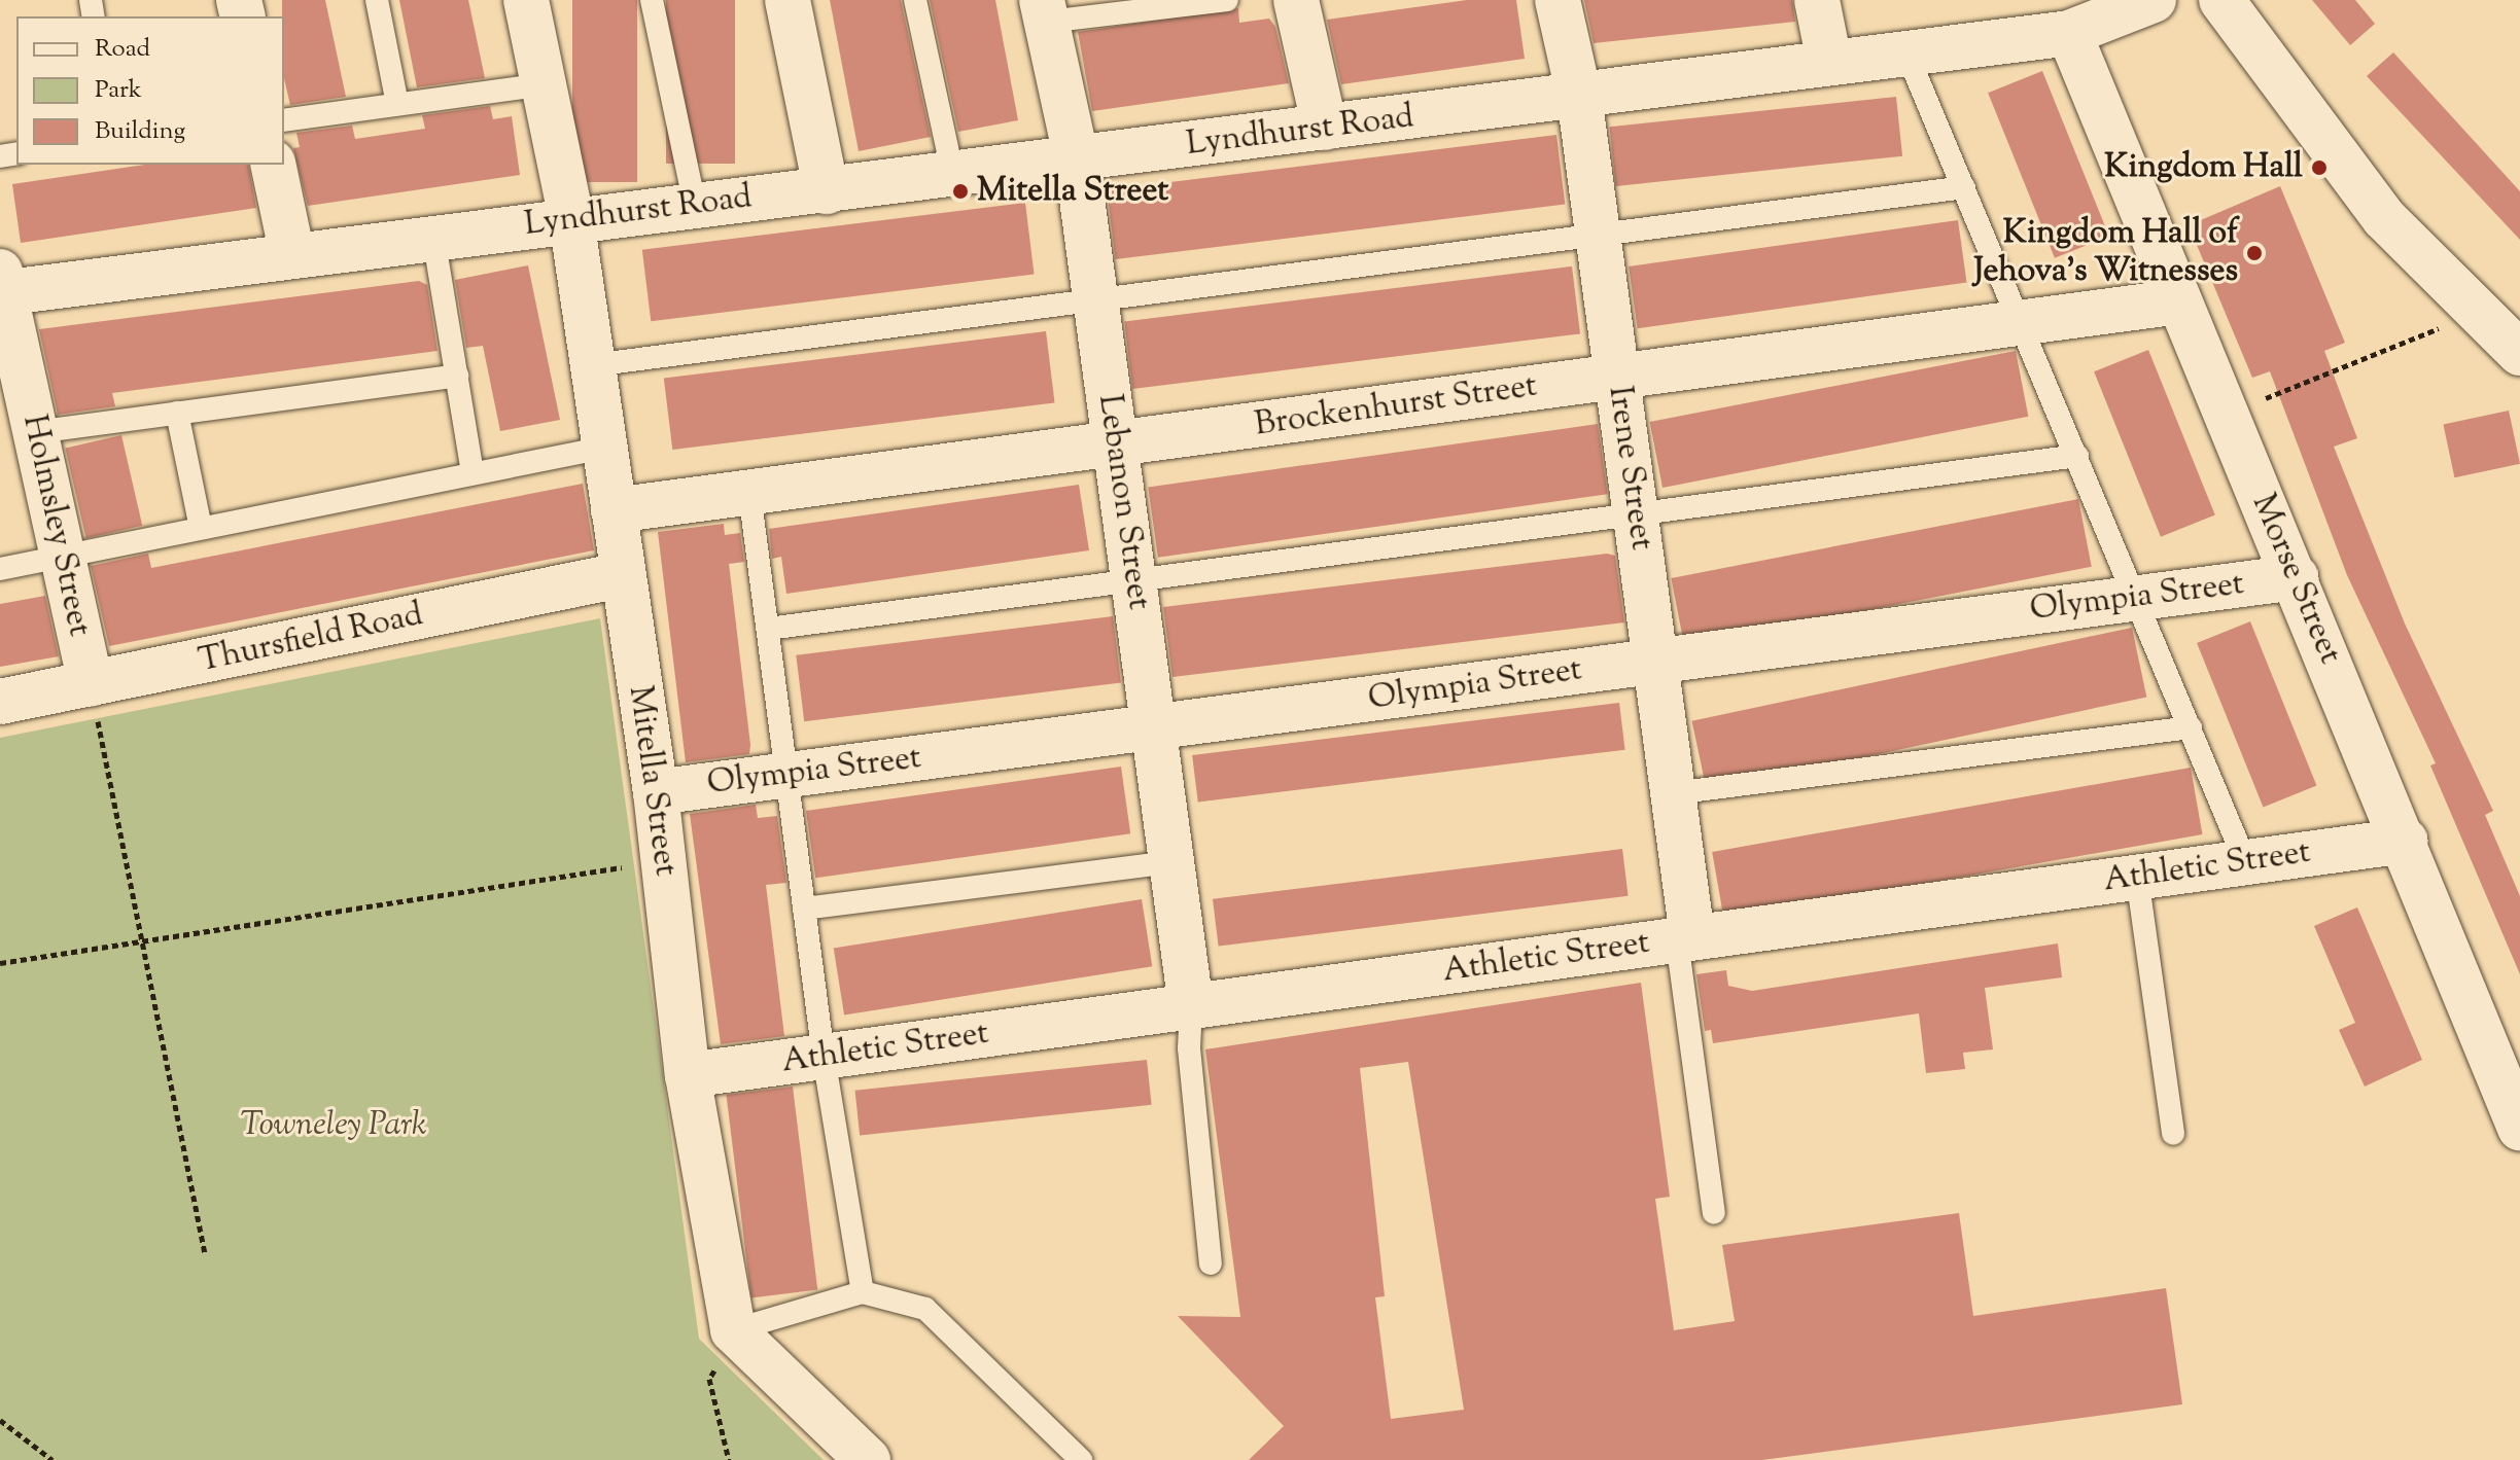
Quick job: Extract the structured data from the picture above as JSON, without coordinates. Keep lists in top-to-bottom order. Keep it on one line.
{"streets":{"street":["Lyndhurst Road","Brockenhurst Street","Irene Street","Lebanon Street","Holmsley Street","Morse Street","Olympia Street","Thursfield Road","Mitella Street","Athletic Street"]},"crossings":[["Lyndhurst Road","Irene Street"],["Lyndhurst Road","Lebanon Street"],["Lyndhurst Road","Holmsley Street"],["Lyndhurst Road","Morse Street"],["Lyndhurst Road","Mitella Street"],["Brockenhurst Street","Irene Street"],["Brockenhurst Street","Lebanon Street"],["Brockenhurst Street","Morse Street"],["Brockenhurst Street","Mitella Street"],["Irene Street","Olympia Street"],["Irene Street","Athletic Street"],["Lebanon Street","Olympia Street"],["Lebanon Street","Athletic Street"],["Holmsley Street","Thursfield Road"],["Morse Street","Olympia Street"],["Morse Street","Athletic Street"],["Olympia Street","Mitella Street"],["Thursfield Road","Mitella Street"],["Mitella Street","Athletic Street"]],"parks":["Towneley Park"],"places":["Kingdom Hall","Mitella Street","Kingdom Hall of Jehova's Witnesses"],"legend":["Road","Park","Building"]}
